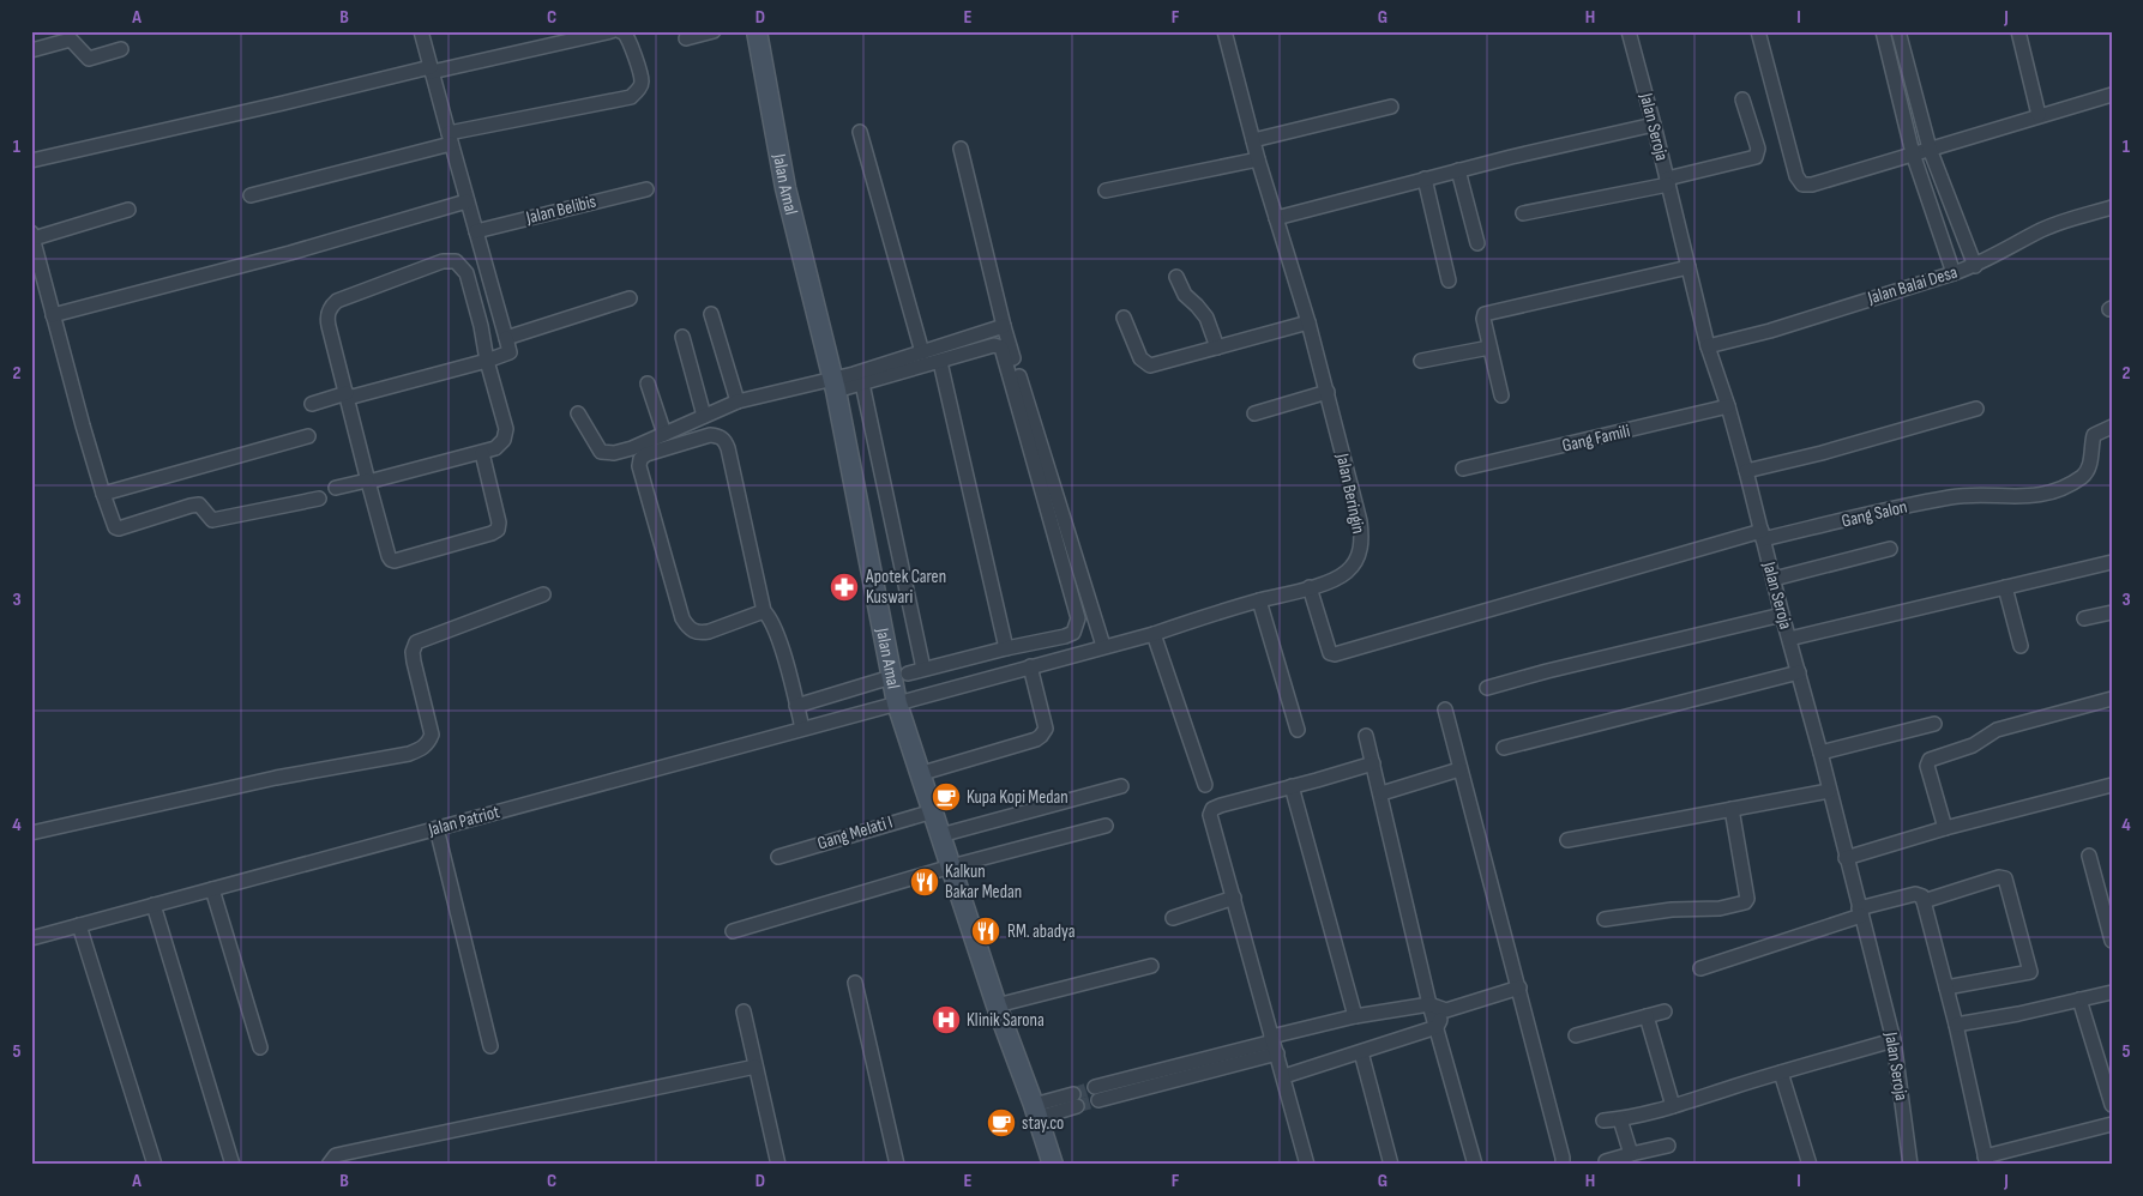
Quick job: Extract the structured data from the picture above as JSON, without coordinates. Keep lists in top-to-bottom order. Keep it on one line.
{"streets":{"street":["Jalan Seroja","Jalan Amal","Jalan Belibis","Jalan Balai Desa","Gang Famili","Jalan Beringin","Gang Salon","Jalan Patriot","Gang Melati I"]},"crossings":[["Jalan Seroja","Jalan Balai Desa"],["Jalan Seroja","Gang Famili"],["Jalan Seroja","Gang Salon"],["Jalan Amal","Jalan Beringin"],["Jalan Amal","Jalan Patriot"],["Jalan Amal","Gang Melati I"],["Jalan Beringin","Gang Salon"],["Jalan Beringin","Jalan Patriot"]],"places":{"pharmacy":["Apotek Caren Kuswari"],"cafe":["Kupa Kopi Medan","stay.co"],"restaurant":["Kalkun Bakar Medan","RM. abadya"],"hospital":["Klinik Sarona"]},"grid":{"columns":["A","B","C","D","E","F","G","H","I","J"],"rows":["1","2","3","4","5"]}}
